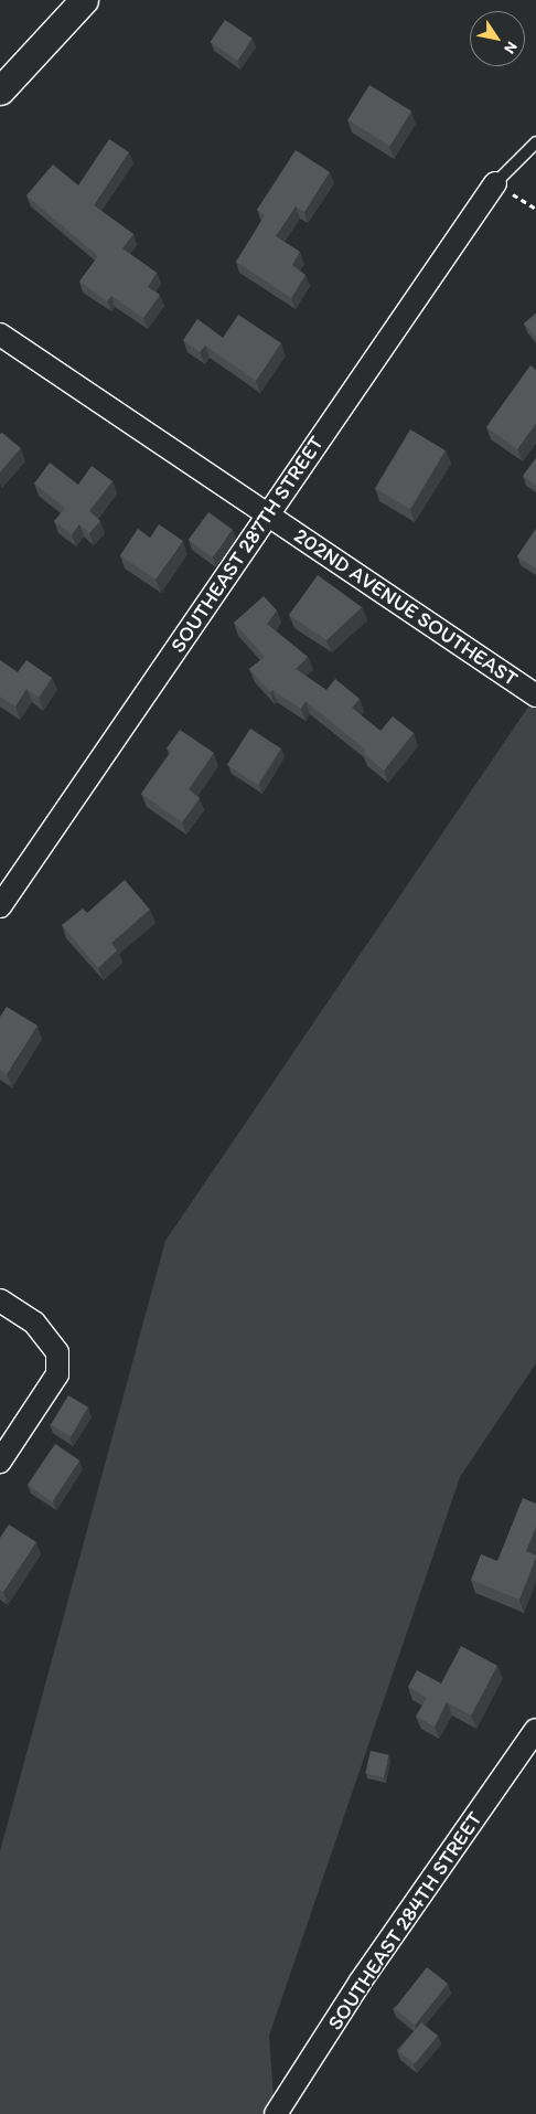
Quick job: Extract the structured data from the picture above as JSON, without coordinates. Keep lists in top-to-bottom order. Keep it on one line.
{"streets":{"street":["SOUTHEAST 287TH STREET","202ND AVENUE SOUTHEAST","SOUTHEAST 284TH STREET"]},"crossings":[["SOUTHEAST 287TH STREET","202ND AVENUE SOUTHEAST"]],"north":"bottom right"}
